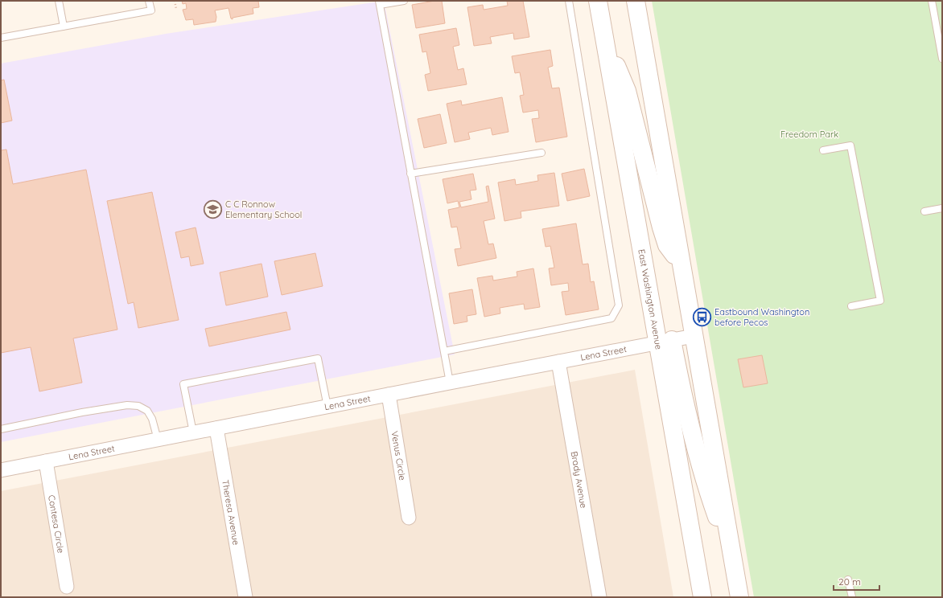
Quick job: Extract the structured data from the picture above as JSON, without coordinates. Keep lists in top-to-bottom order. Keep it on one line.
{"streets":{"main road":["East Washington Avenue"],"street":["Lena Street","Venus Circle","Brady Avenue","Theresa Avenue","Contesa Circle"]},"crossings":[["East Washington Avenue","Lena Street"],["Lena Street","Venus Circle"],["Lena Street","Brady Avenue"],["Lena Street","Theresa Avenue"],["Lena Street","Contesa Circle"]],"parks":["Freedom Park"],"places":{"school or university":["C C Ronnow Elementary School"],"bus stop":["Eastbound Washington before Pecos"]},"scale_bar":"20 m"}
